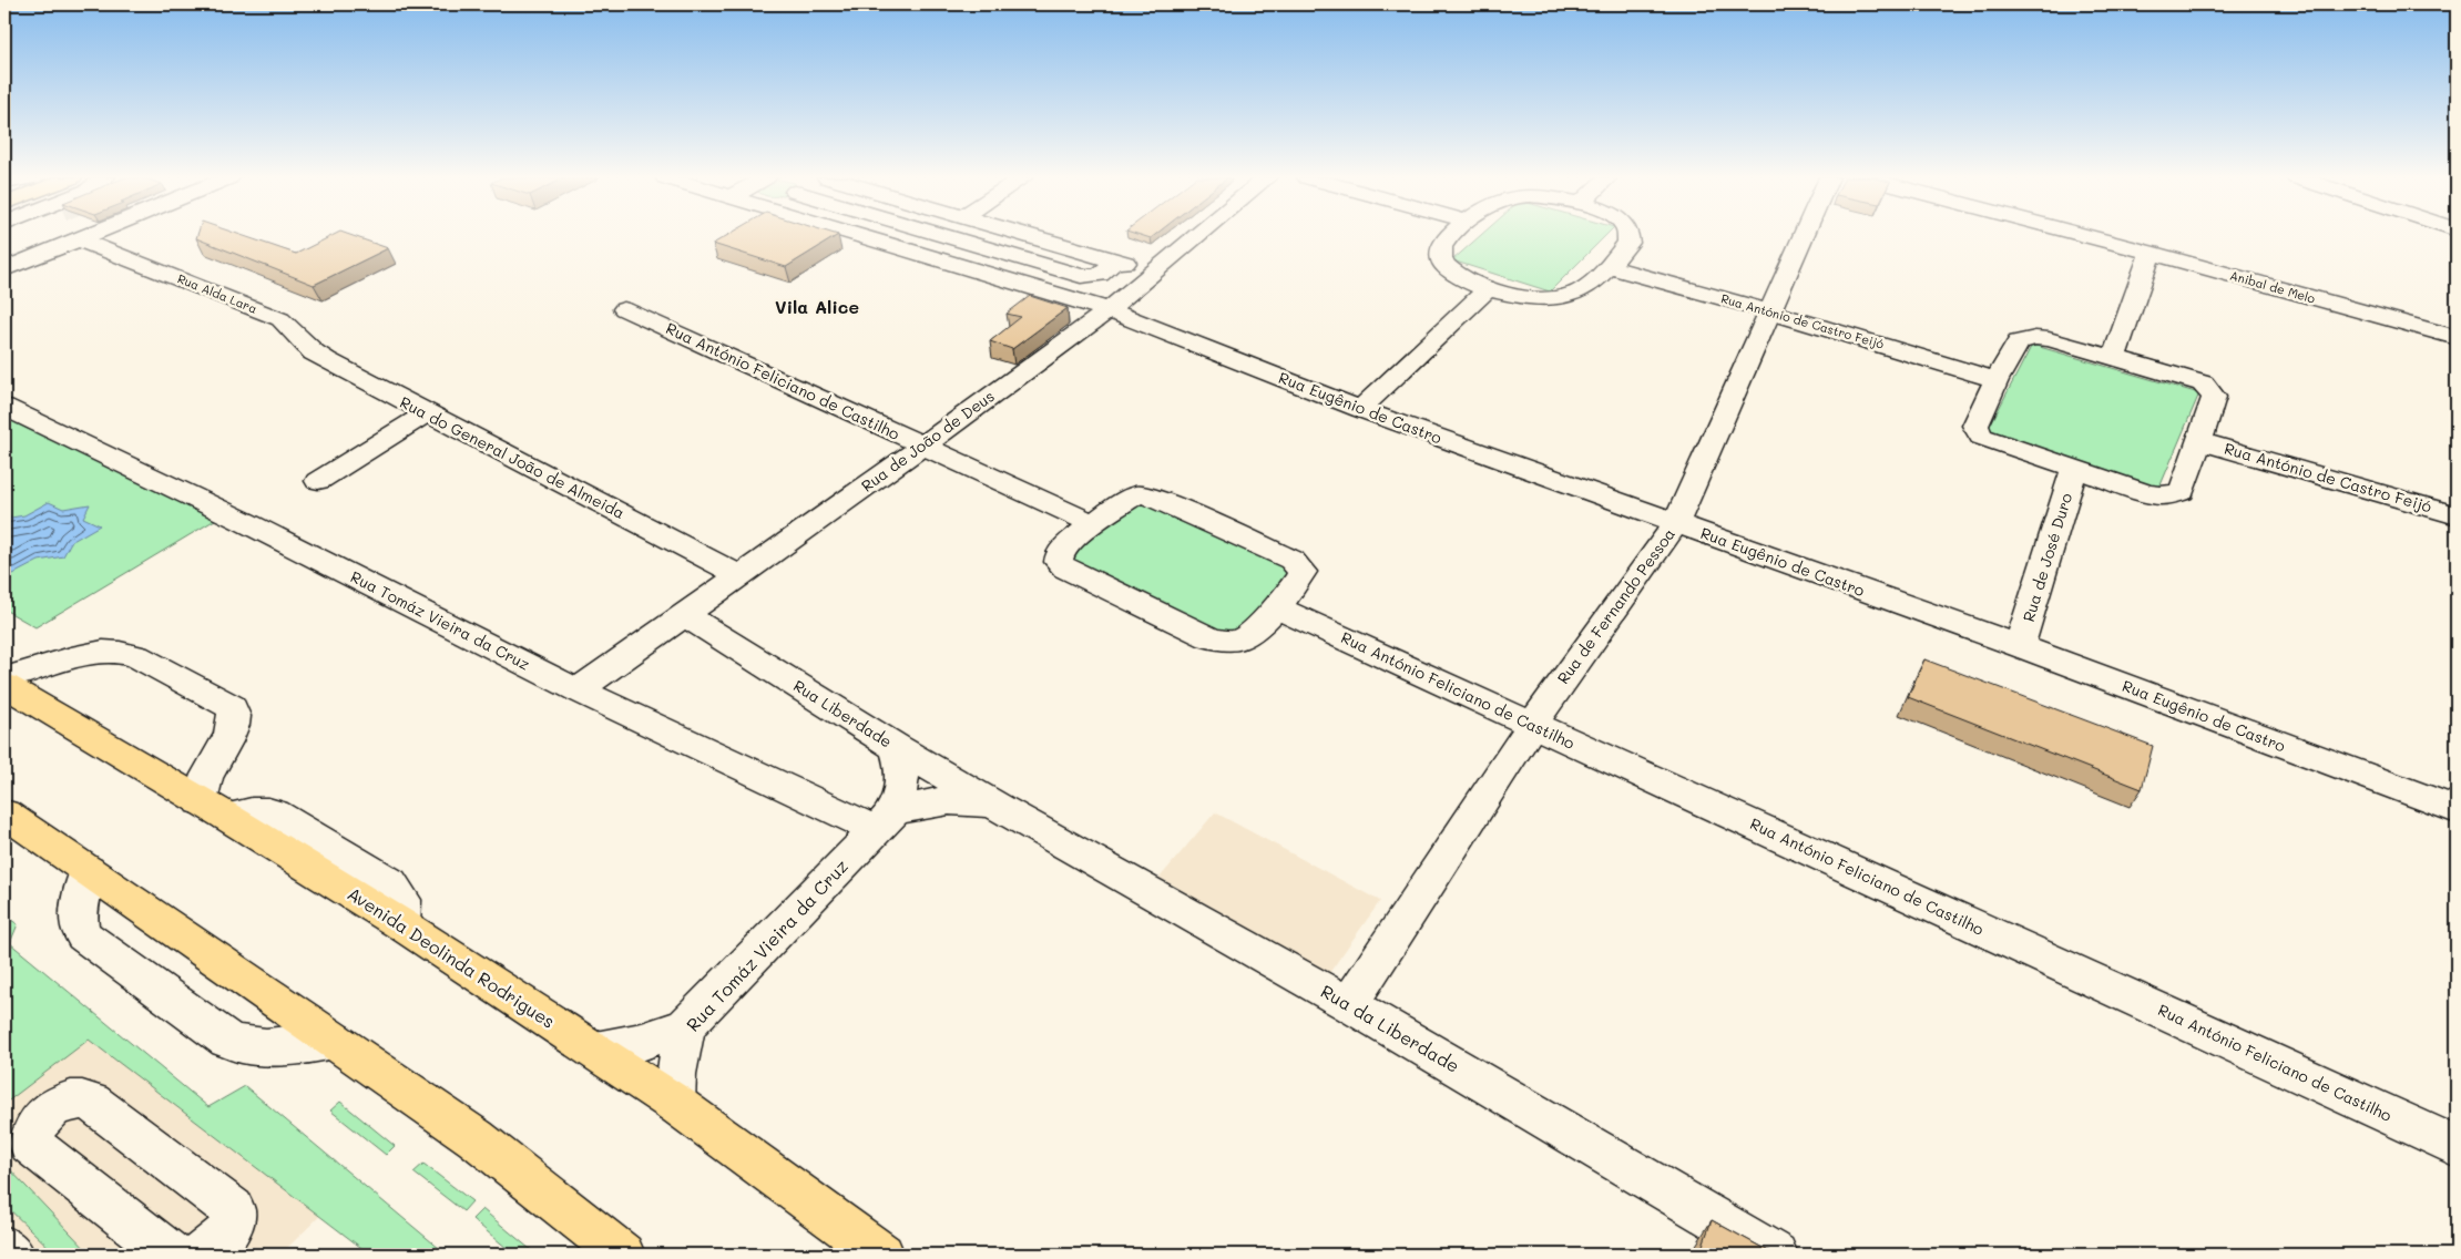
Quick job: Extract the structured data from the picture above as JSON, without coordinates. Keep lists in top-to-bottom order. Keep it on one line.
{"streets":{"main road":["Avenida Deolinda Rodrigues"],"street":["Anibal de Melo","Rua Alda Lara","Rua António de Castro Feijó","Rua António Feliciano de Castilho","Rua Eugênio de Castro","Rua de João de Deus","Rua do General João de Almeida","Rua de José Duro","Rua de Fernando Pessoa","Rua Tomáz Vieira da Cruz","Rua Liberdade","Rua da Liberdade"]},"crossings":[["Rua Alda Lara","Rua do General João de Almeida"],["Rua António de Castro Feijó","Rua de Fernando Pessoa"],["Rua António Feliciano de Castilho","Rua de João de Deus"],["Rua António Feliciano de Castilho","Rua de Fernando Pessoa"],["Rua Eugênio de Castro","Rua de João de Deus"],["Rua Eugênio de Castro","Rua de José Duro"],["Rua Eugênio de Castro","Rua de Fernando Pessoa"],["Rua de João de Deus","Rua do General João de Almeida"],["Rua de João de Deus","Rua Tomáz Vieira da Cruz"],["Rua de João de Deus","Rua Liberdade"],["Rua de Fernando Pessoa","Rua da Liberdade"],["Rua Tomáz Vieira da Cruz","Avenida Deolinda Rodrigues"],["Rua Liberdade","Rua da Liberdade"]],"districts":["Vila Alice"]}
